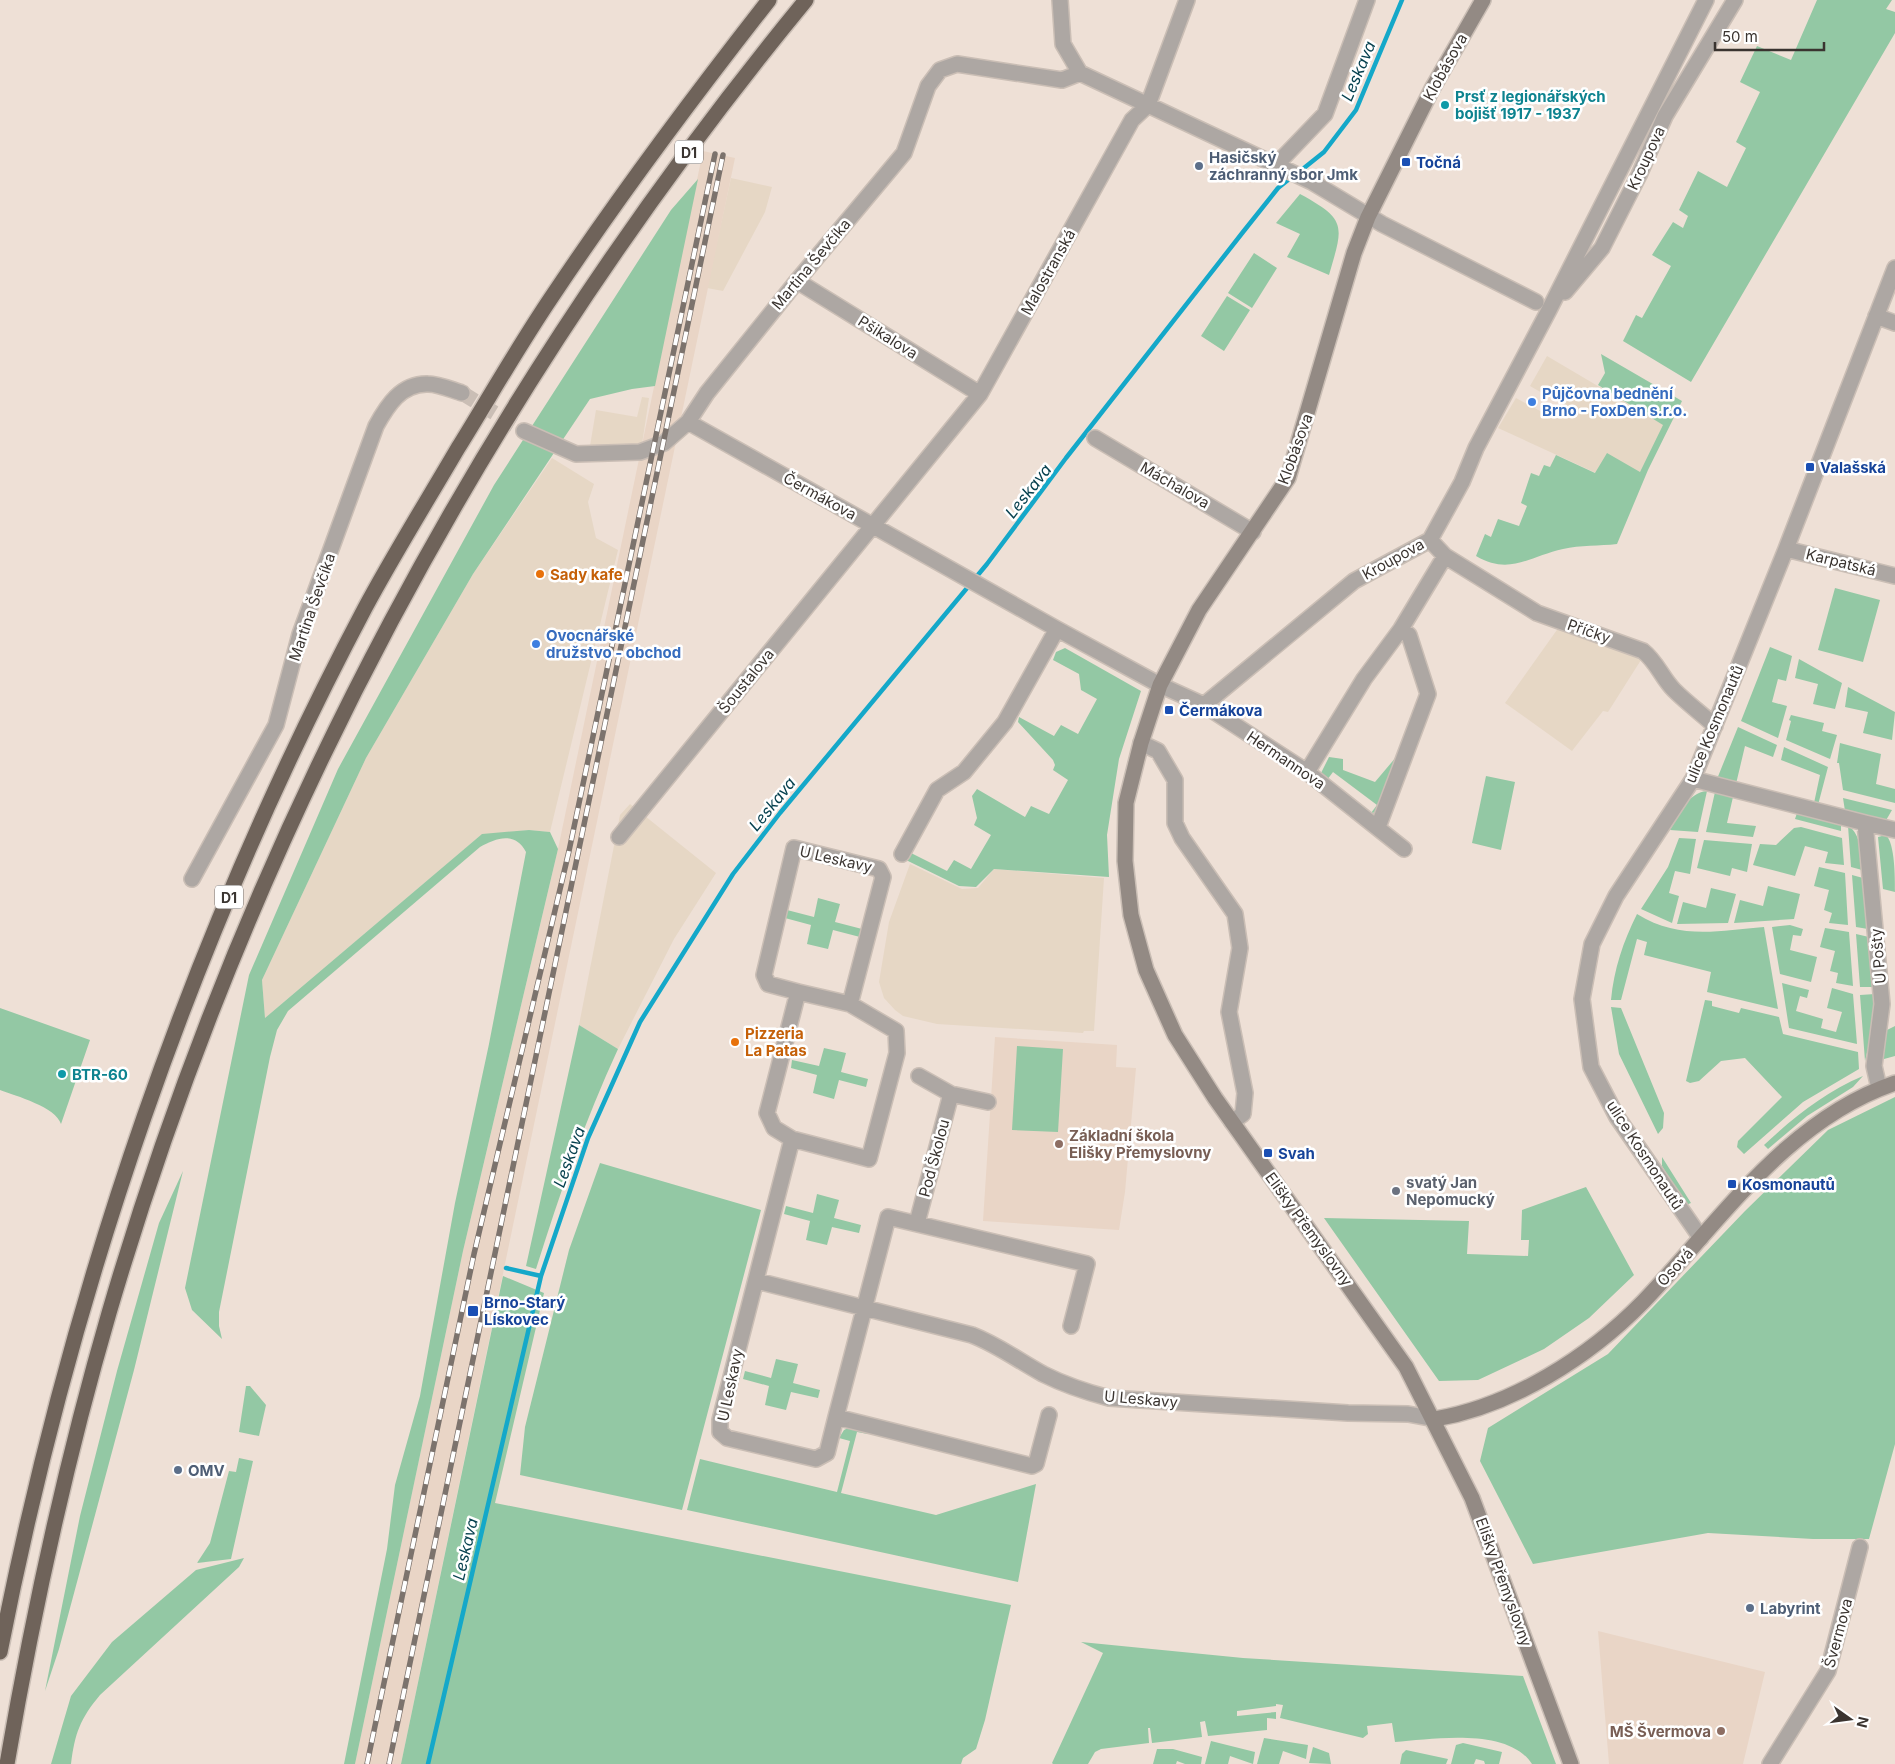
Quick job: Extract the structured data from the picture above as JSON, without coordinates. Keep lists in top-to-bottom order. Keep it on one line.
{"streets":{"highway":["D1"],"street":["Klobásova","Kroupova","Martina Ševčíka","Malostranská","Pšikalova","Máchalova","Čermákova","Karpatská","Příčky","Šoustalova","ulice Kosmonautů","Hermannova","U Leskavy","U Pošty","Pod Školou","Elišky Přemyslovny","Osová","Švermova"]},"crossings":[["Klobásova","Máchalova"],["Klobásova","Čermákova"],["Klobásova","Hermannova"],["Klobásova","Elišky Přemyslovny"],["Kroupova","Příčky"],["Kroupova","Hermannova"],["Martina Ševčíka","Pšikalova"],["Martina Ševčíka","Čermákova"],["Malostranská","Pšikalova"],["Malostranská","Čermákova"],["Malostranská","Šoustalova"],["Čermákova","Šoustalova"],["Čermákova","Hermannova"],["Čermákova","Elišky Přemyslovny"],["Karpatská","ulice Kosmonautů"],["Příčky","ulice Kosmonautů"],["ulice Kosmonautů","Osová"],["Hermannova","Elišky Přemyslovny"],["U Leskavy","Pod Školou"],["U Leskavy","Elišky Přemyslovny"],["U Leskavy","Osová"],["U Pošty","Osová"],["Elišky Přemyslovny","Osová"]],"water":["Leskava"],"places":{"other":["Prsť z legionářských bojišť 1917 - 1937","Hasičský záchranný sbor Jmk","Půjčovna bednění Brno - FoxDen s.r.o.","Sady kafe","Ovocnářské družstvo - obchod","Pizzeria La Patas","BTR-60","Základní škola Elišky Přemyslovny","svatý Jan Nepomucký","OMV","Labyrint","MŠ Švermova"],"transit":["Točná","Valašská","Čermákova","Svah","Kosmonautů","Brno-Starý Lískovec"]},"scale_bar":"50 m","north":"right"}
